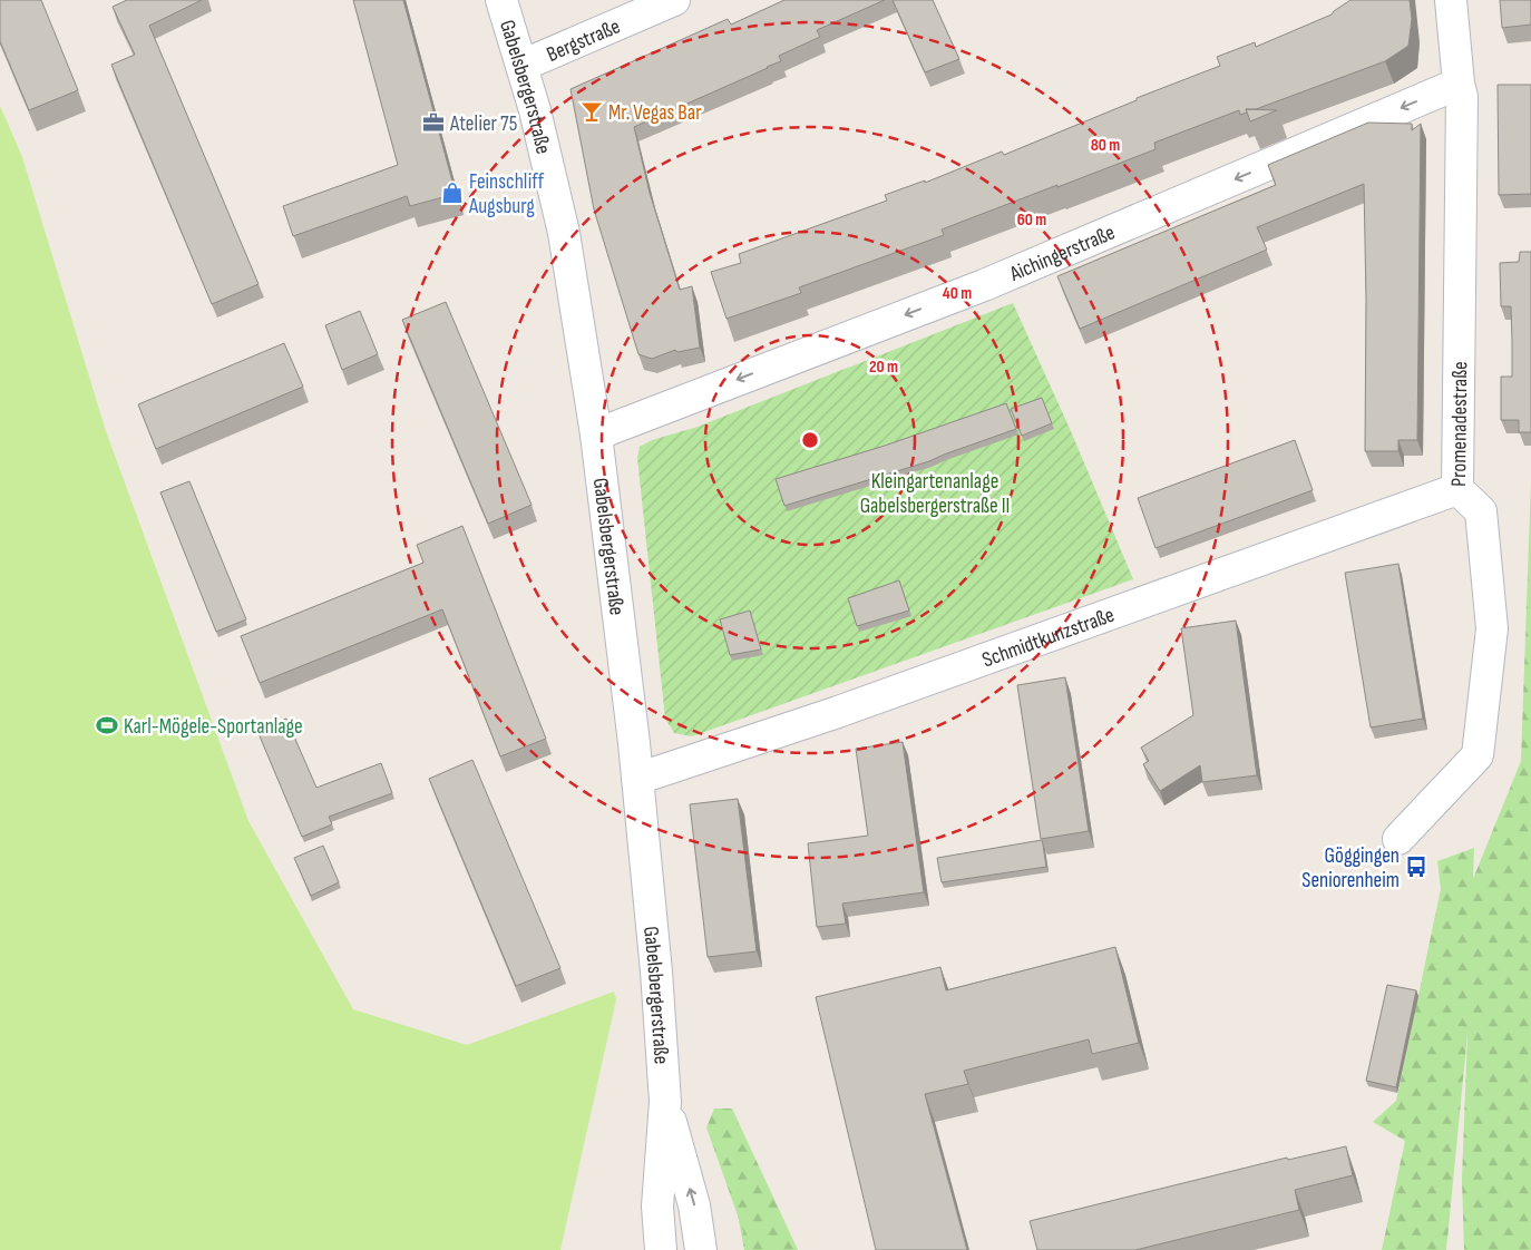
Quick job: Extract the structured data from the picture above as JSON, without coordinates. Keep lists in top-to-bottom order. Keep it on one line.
{"streets":{"street":["Bergstraße","Gabelsbergerstraße","Aichingerstraße","Promenadestraße","Schmidtkunzstraße"]},"crossings":[["Bergstraße","Gabelsbergerstraße"],["Gabelsbergerstraße","Aichingerstraße"],["Gabelsbergerstraße","Schmidtkunzstraße"],["Aichingerstraße","Promenadestraße"],["Promenadestraße","Schmidtkunzstraße"]],"one_way":["Aichingerstraße"],"parks":["Kleingartenanlage Gabelsbergerstraße II"],"places":{"bar":["Mr. Vegas Bar"],"office":["Atelier 75"],"shop":["Feinschliff Augsburg"],"sports":["Karl-Mögele-Sportanlage"],"bus stop":["Göggingen Seniorenheim"]},"rings":["80 m","60 m","40 m","20 m"]}
